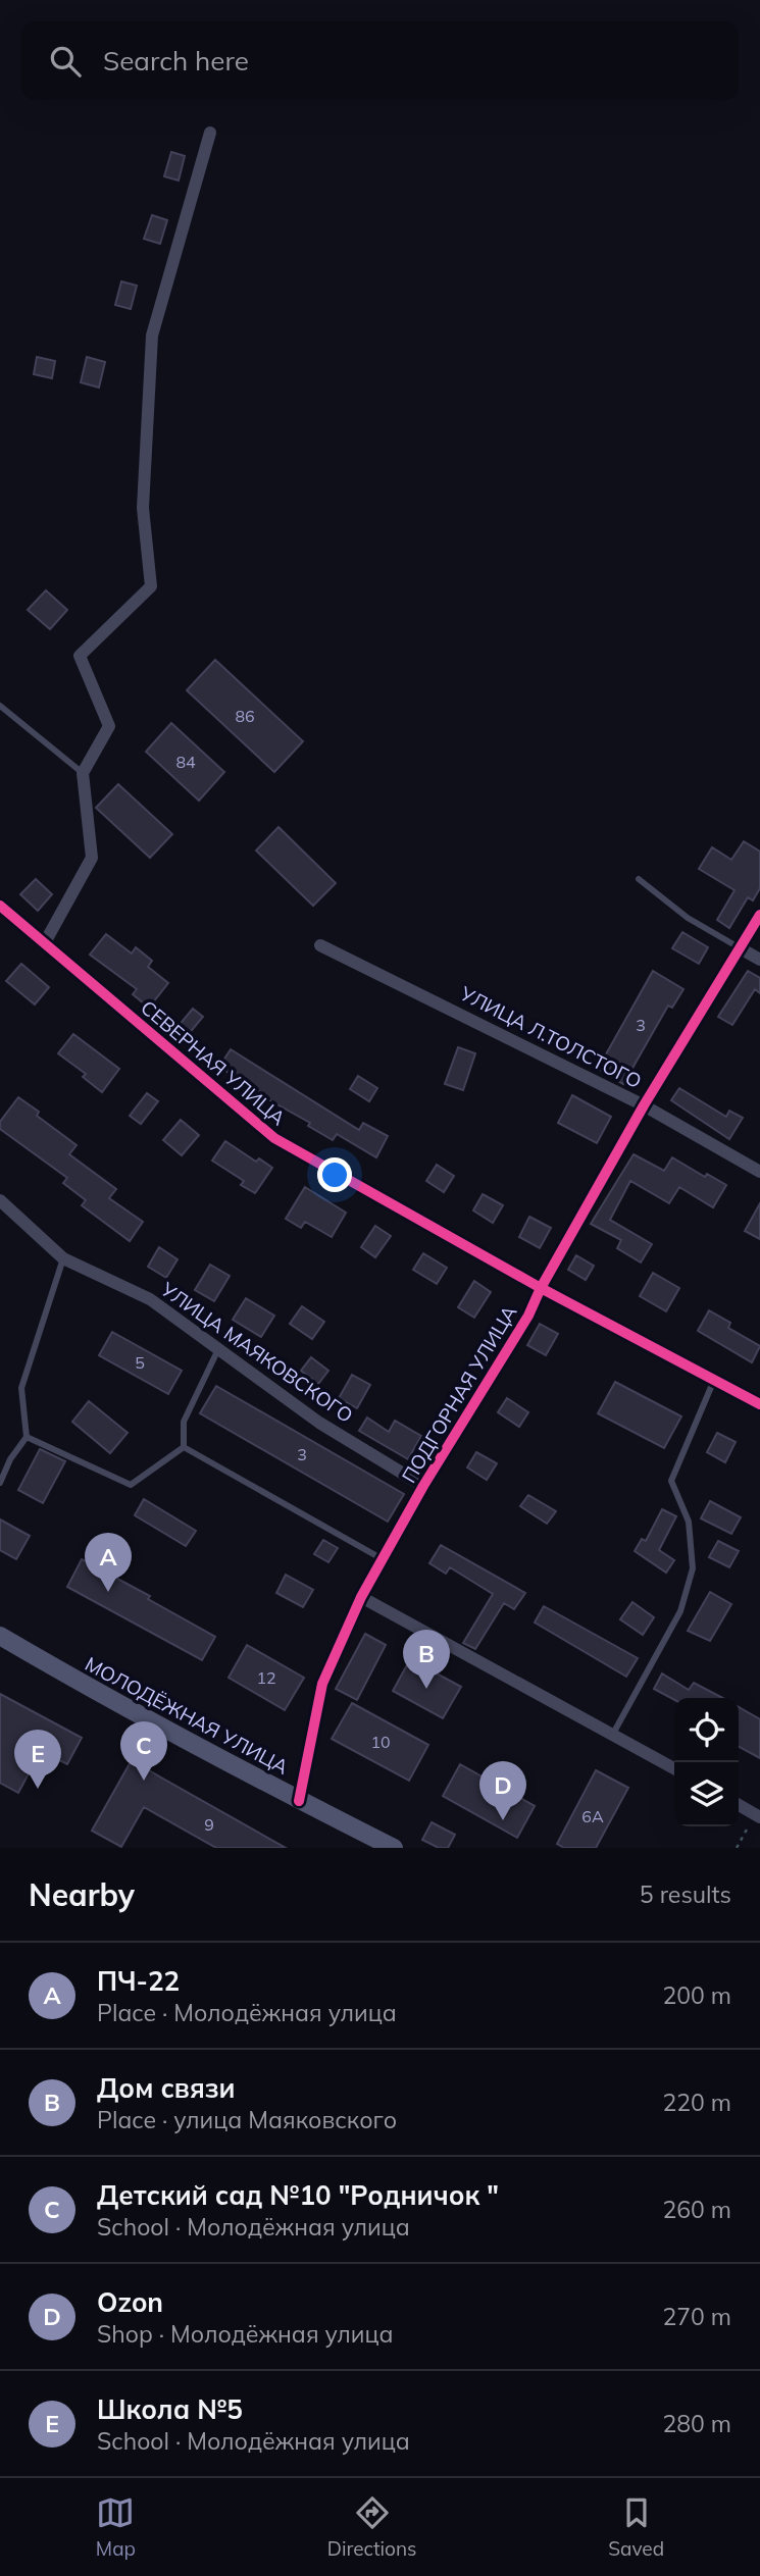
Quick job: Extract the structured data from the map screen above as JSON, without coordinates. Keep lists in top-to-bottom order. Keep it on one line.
{"streets":{"street":["УЛИЦА Л.ТОЛСТОГО","СЕВЕРНАЯ УЛИЦА","УЛИЦА МАЯКОВСКОГО","ПОДГОРНАЯ УЛИЦА","МОЛОДЁЖНАЯ УЛИЦА"]},"crossings":[["УЛИЦА Л.ТОЛСТОГО","ПОДГОРНАЯ УЛИЦА"],["СЕВЕРНАЯ УЛИЦА","ПОДГОРНАЯ УЛИЦА"],["УЛИЦА МАЯКОВСКОГО","ПОДГОРНАЯ УЛИЦА"],["ПОДГОРНАЯ УЛИЦА","МОЛОДЁЖНАЯ УЛИЦА"]],"house_numbers":["86","84","3","5","3","12","10","6А","9"],"page":{"search":"Search here","pins":["A","B","C","E","D"],"heading":["Nearby","5 results"],"list":[{"mark":"A","name":"ПЧ-22","note":"Place · Молодёжная улица","value":"200 m"},{"mark":"B","name":"Дом связи","note":"Place · улица Маяковского","value":"220 m"},{"mark":"C","name":"Детский сад №10 \"Родничок \"","note":"School · Молодёжная улица","value":"260 m"},{"mark":"D","name":"Ozon","note":"Shop · Молодёжная улица","value":"270 m"},{"mark":"E","name":"Школа №5","note":"School · Молодёжная улица","value":"280 m"}],"nav":["Map","Directions","Saved"]}}
